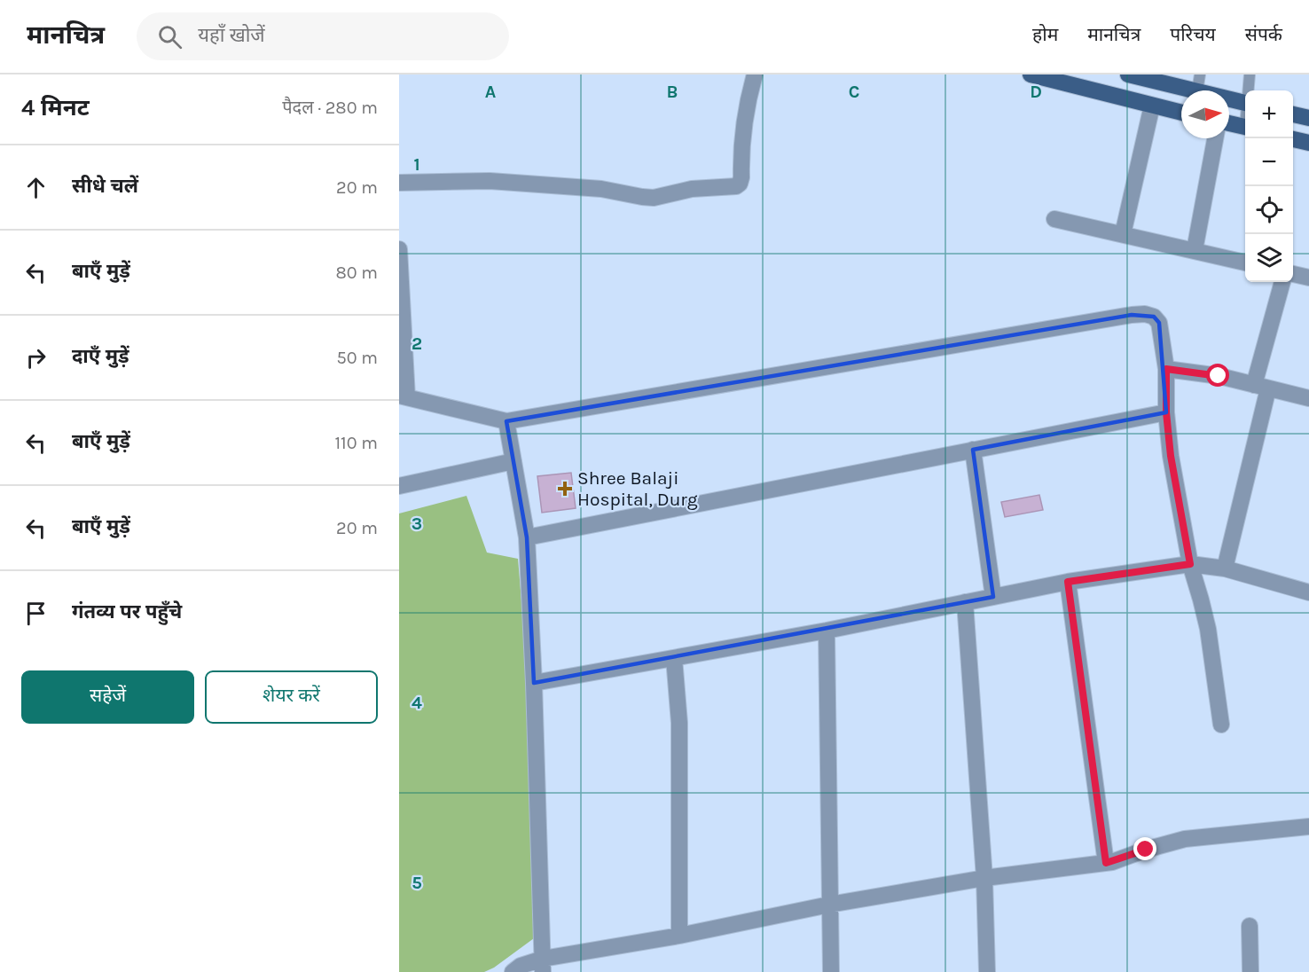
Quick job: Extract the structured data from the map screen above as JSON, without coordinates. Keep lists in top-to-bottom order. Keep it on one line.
{"places":{"health":["Shree Balaji Hospital, Durg"]},"north":"right","page":{"header":"मानचित्र","search":"यहाँ खोजें","nav":["होम","मानचित्र","परिचय","संपर्क"],"heading":["4 मिनट","पैदल · 280 m"],"map_buttons":["+","−"],"list":[["सीधे चलें","20 m"],["बाएँ मुड़ें","80 m"],["दाएँ मुड़ें","50 m"],["बाएँ मुड़ें","110 m"],["बाएँ मुड़ें","20 m"],"गंतव्य पर पहुँचे"],"buttons":["सहेजें","शेयर करें"]},"grid":{"columns":["A","B","C","D"],"rows":["1","2","3","4","5"]}}
